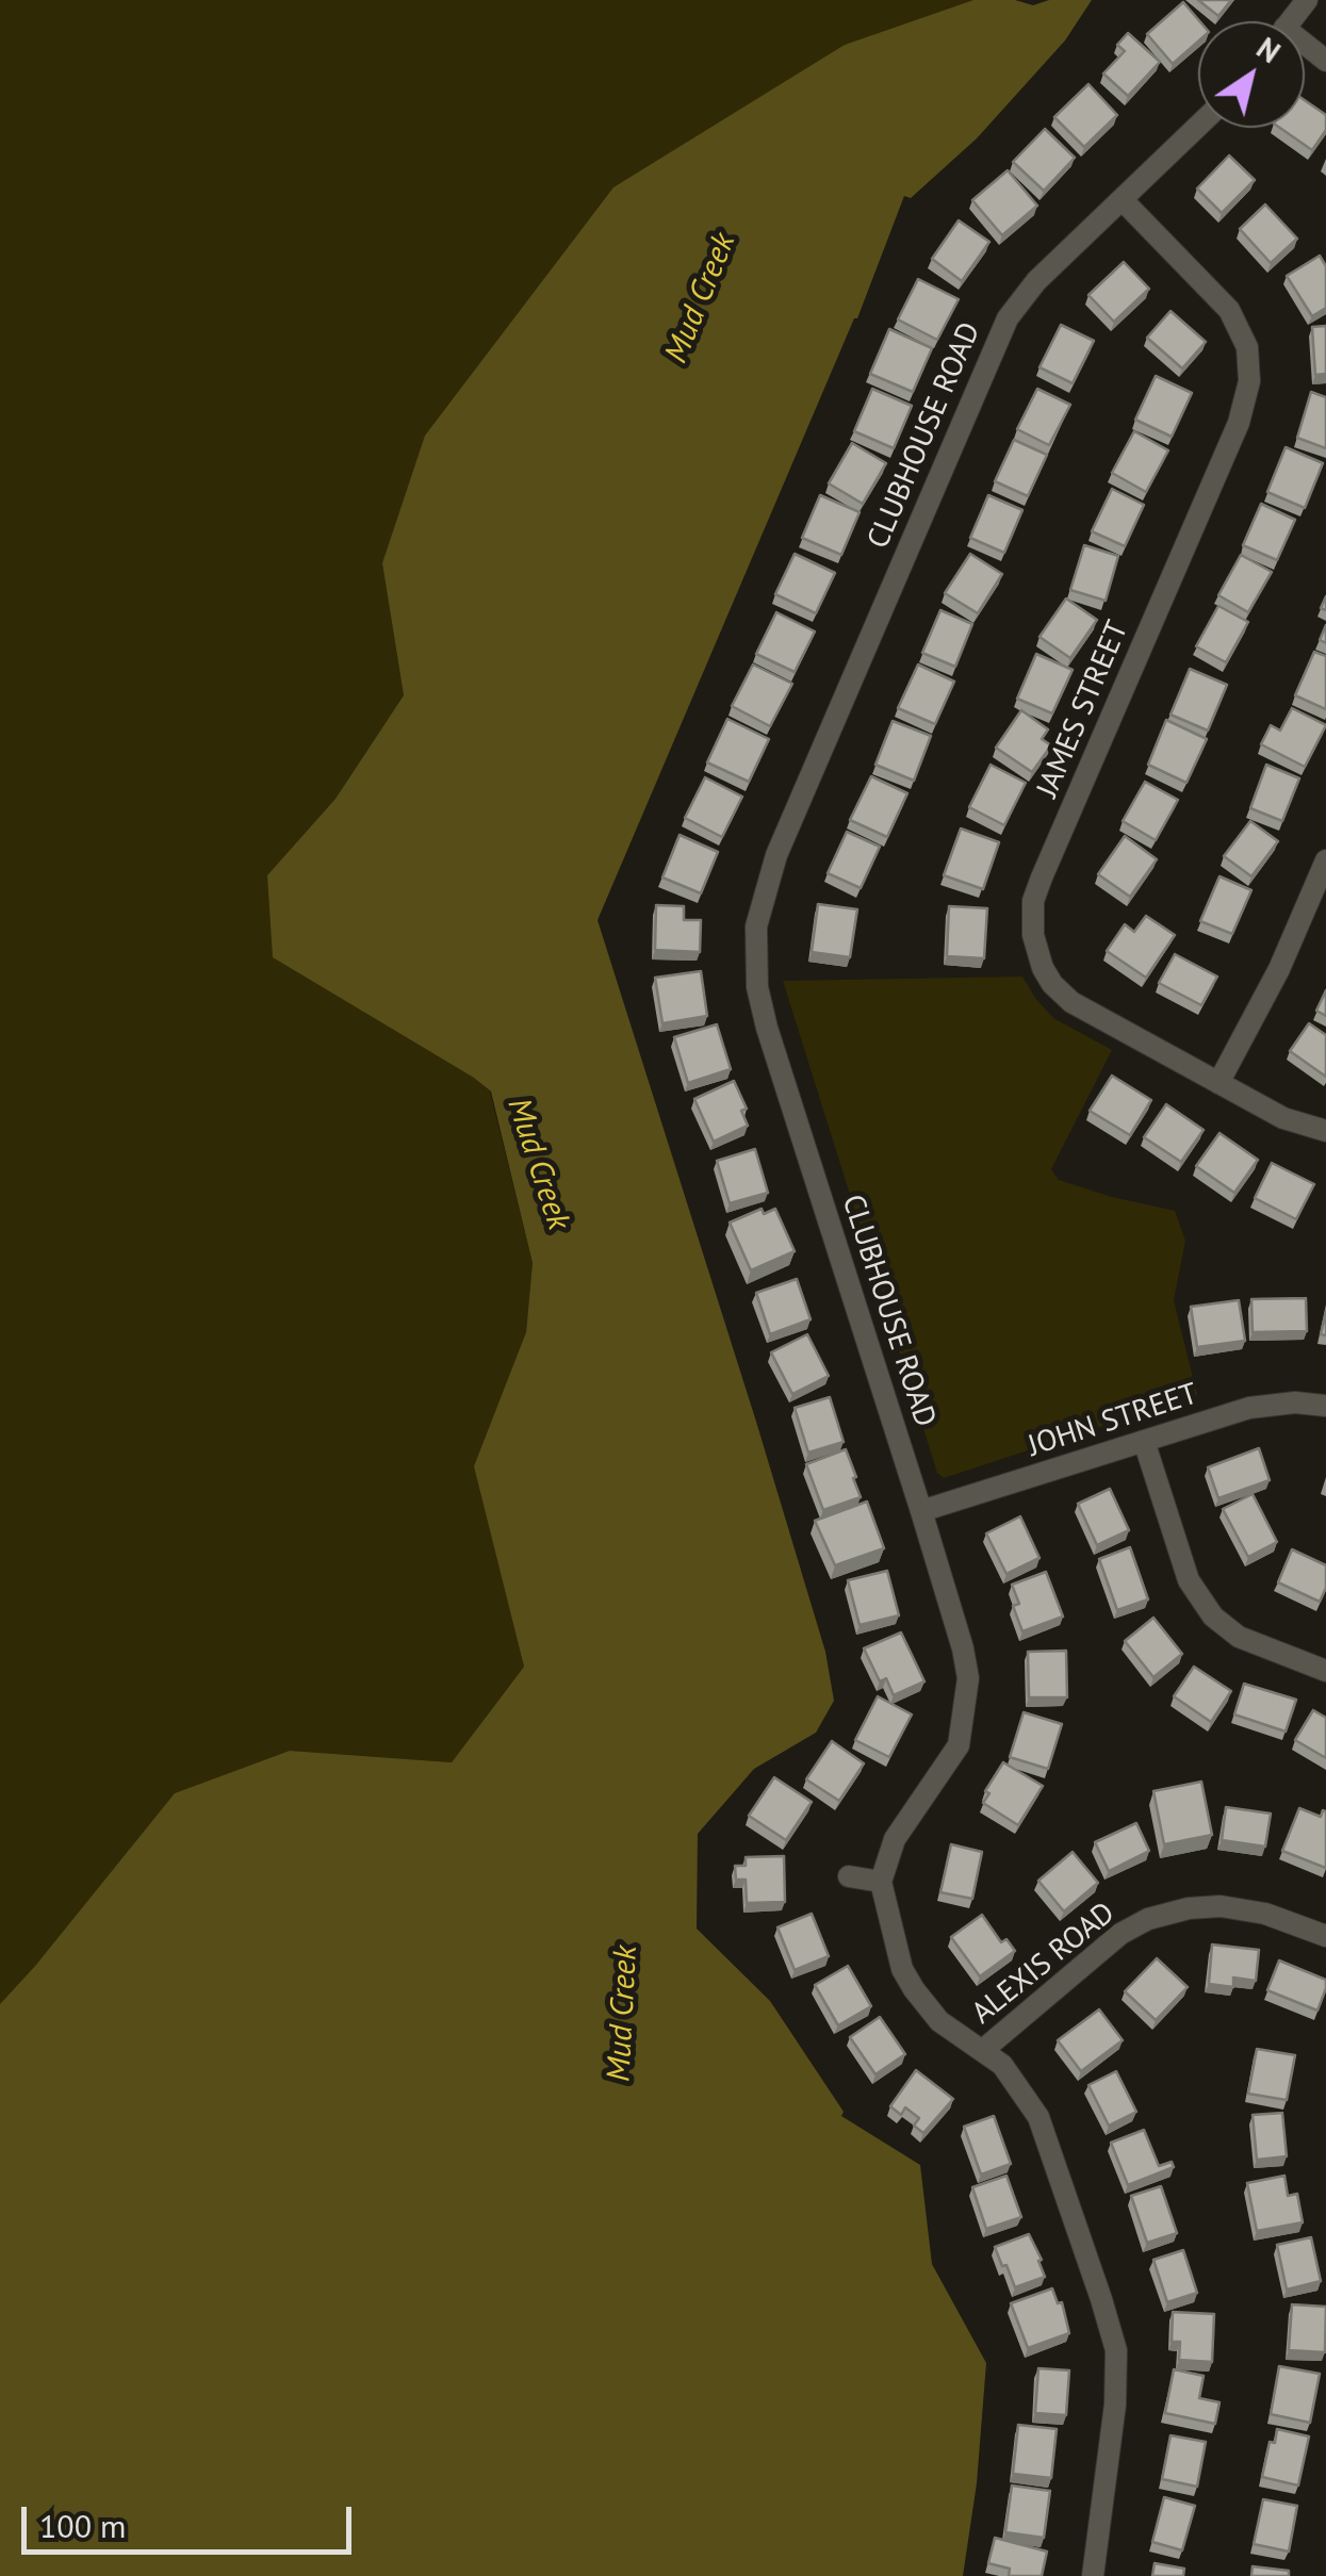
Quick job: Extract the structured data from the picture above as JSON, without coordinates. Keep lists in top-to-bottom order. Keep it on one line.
{"streets":{"street":["CLUBHOUSE ROAD","JAMES STREET","JOHN STREET","ALEXIS ROAD"]},"crossings":[["CLUBHOUSE ROAD","JAMES STREET"],["CLUBHOUSE ROAD","JOHN STREET"]],"water":["Mud Creek"],"scale_bar":"100 m","north":"top right"}
